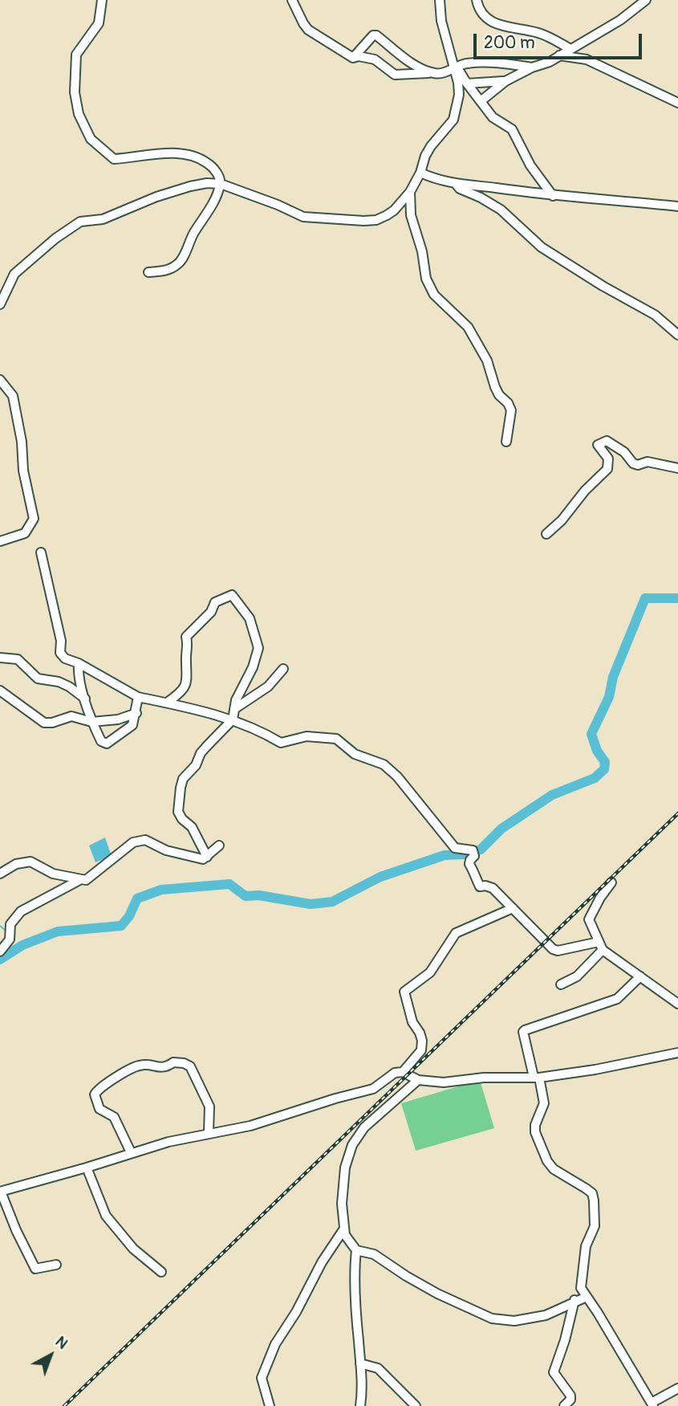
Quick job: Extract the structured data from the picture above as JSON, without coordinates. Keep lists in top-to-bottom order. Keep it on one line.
{"scale_bar":"200 m","north":"top right"}
